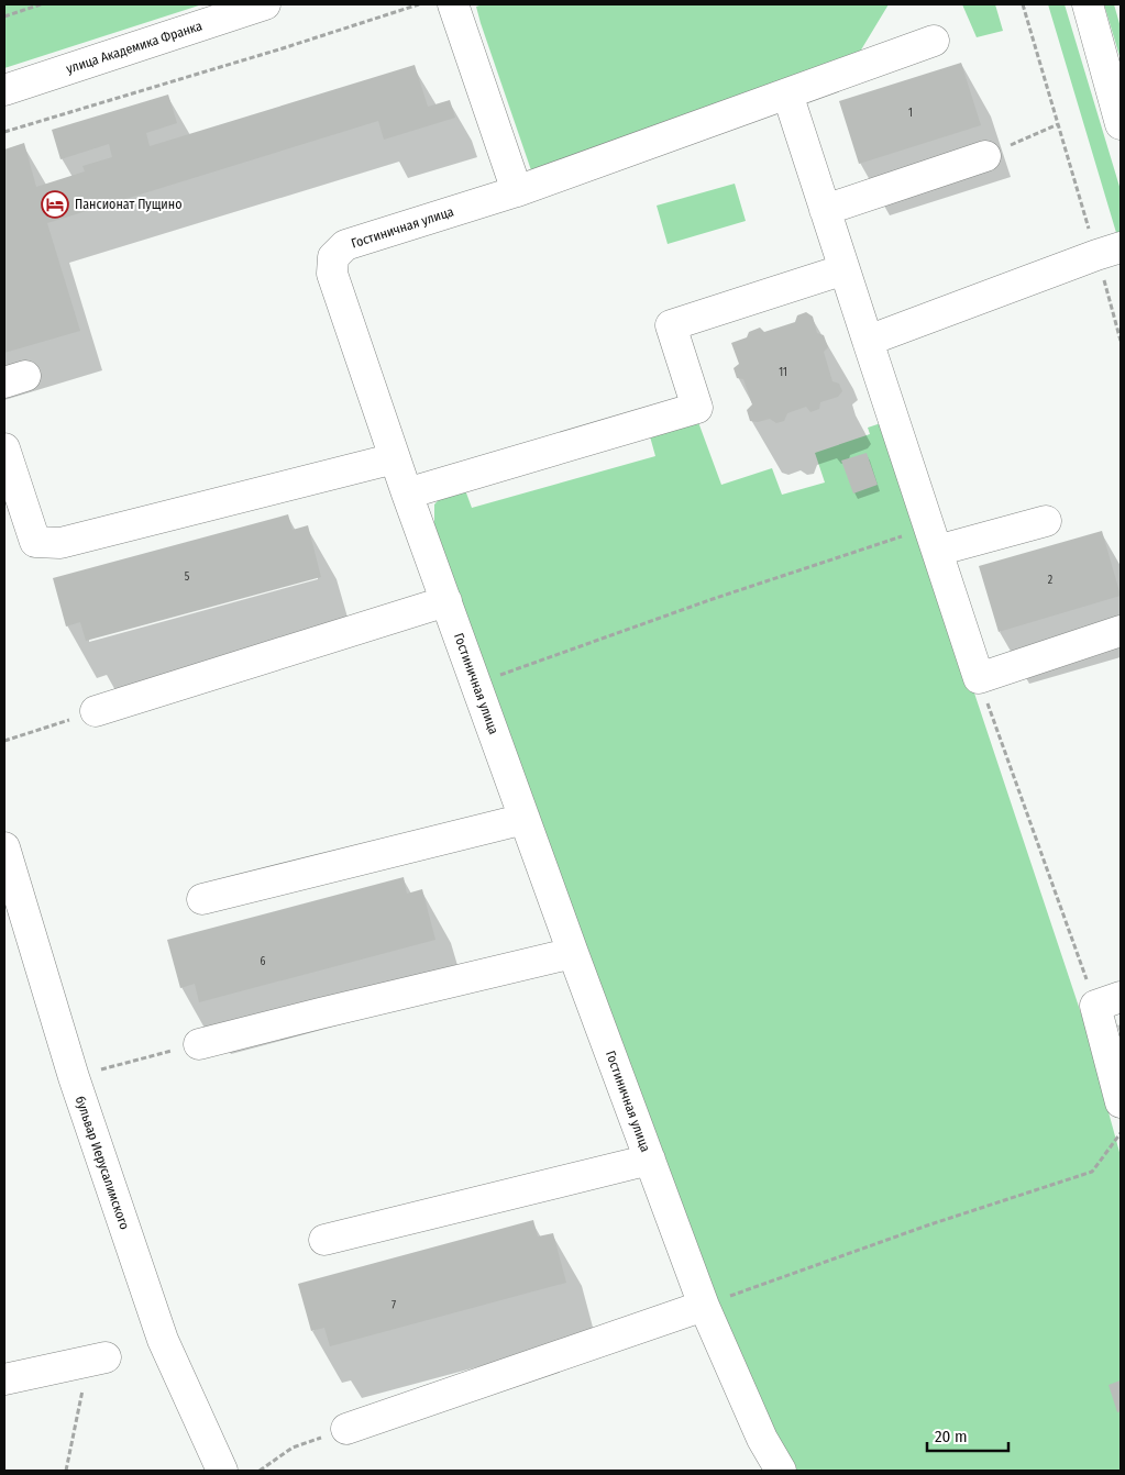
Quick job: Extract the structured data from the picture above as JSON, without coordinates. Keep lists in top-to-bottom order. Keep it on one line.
{"streets":{"street":["улица Академика Франка","Гостиничная улица","бульвар Иерусалимского"]},"places":{"hotel":["Пансионат Пущино"]},"house_numbers":["1","11","5","2","6","7"],"scale_bar":"20 m"}
